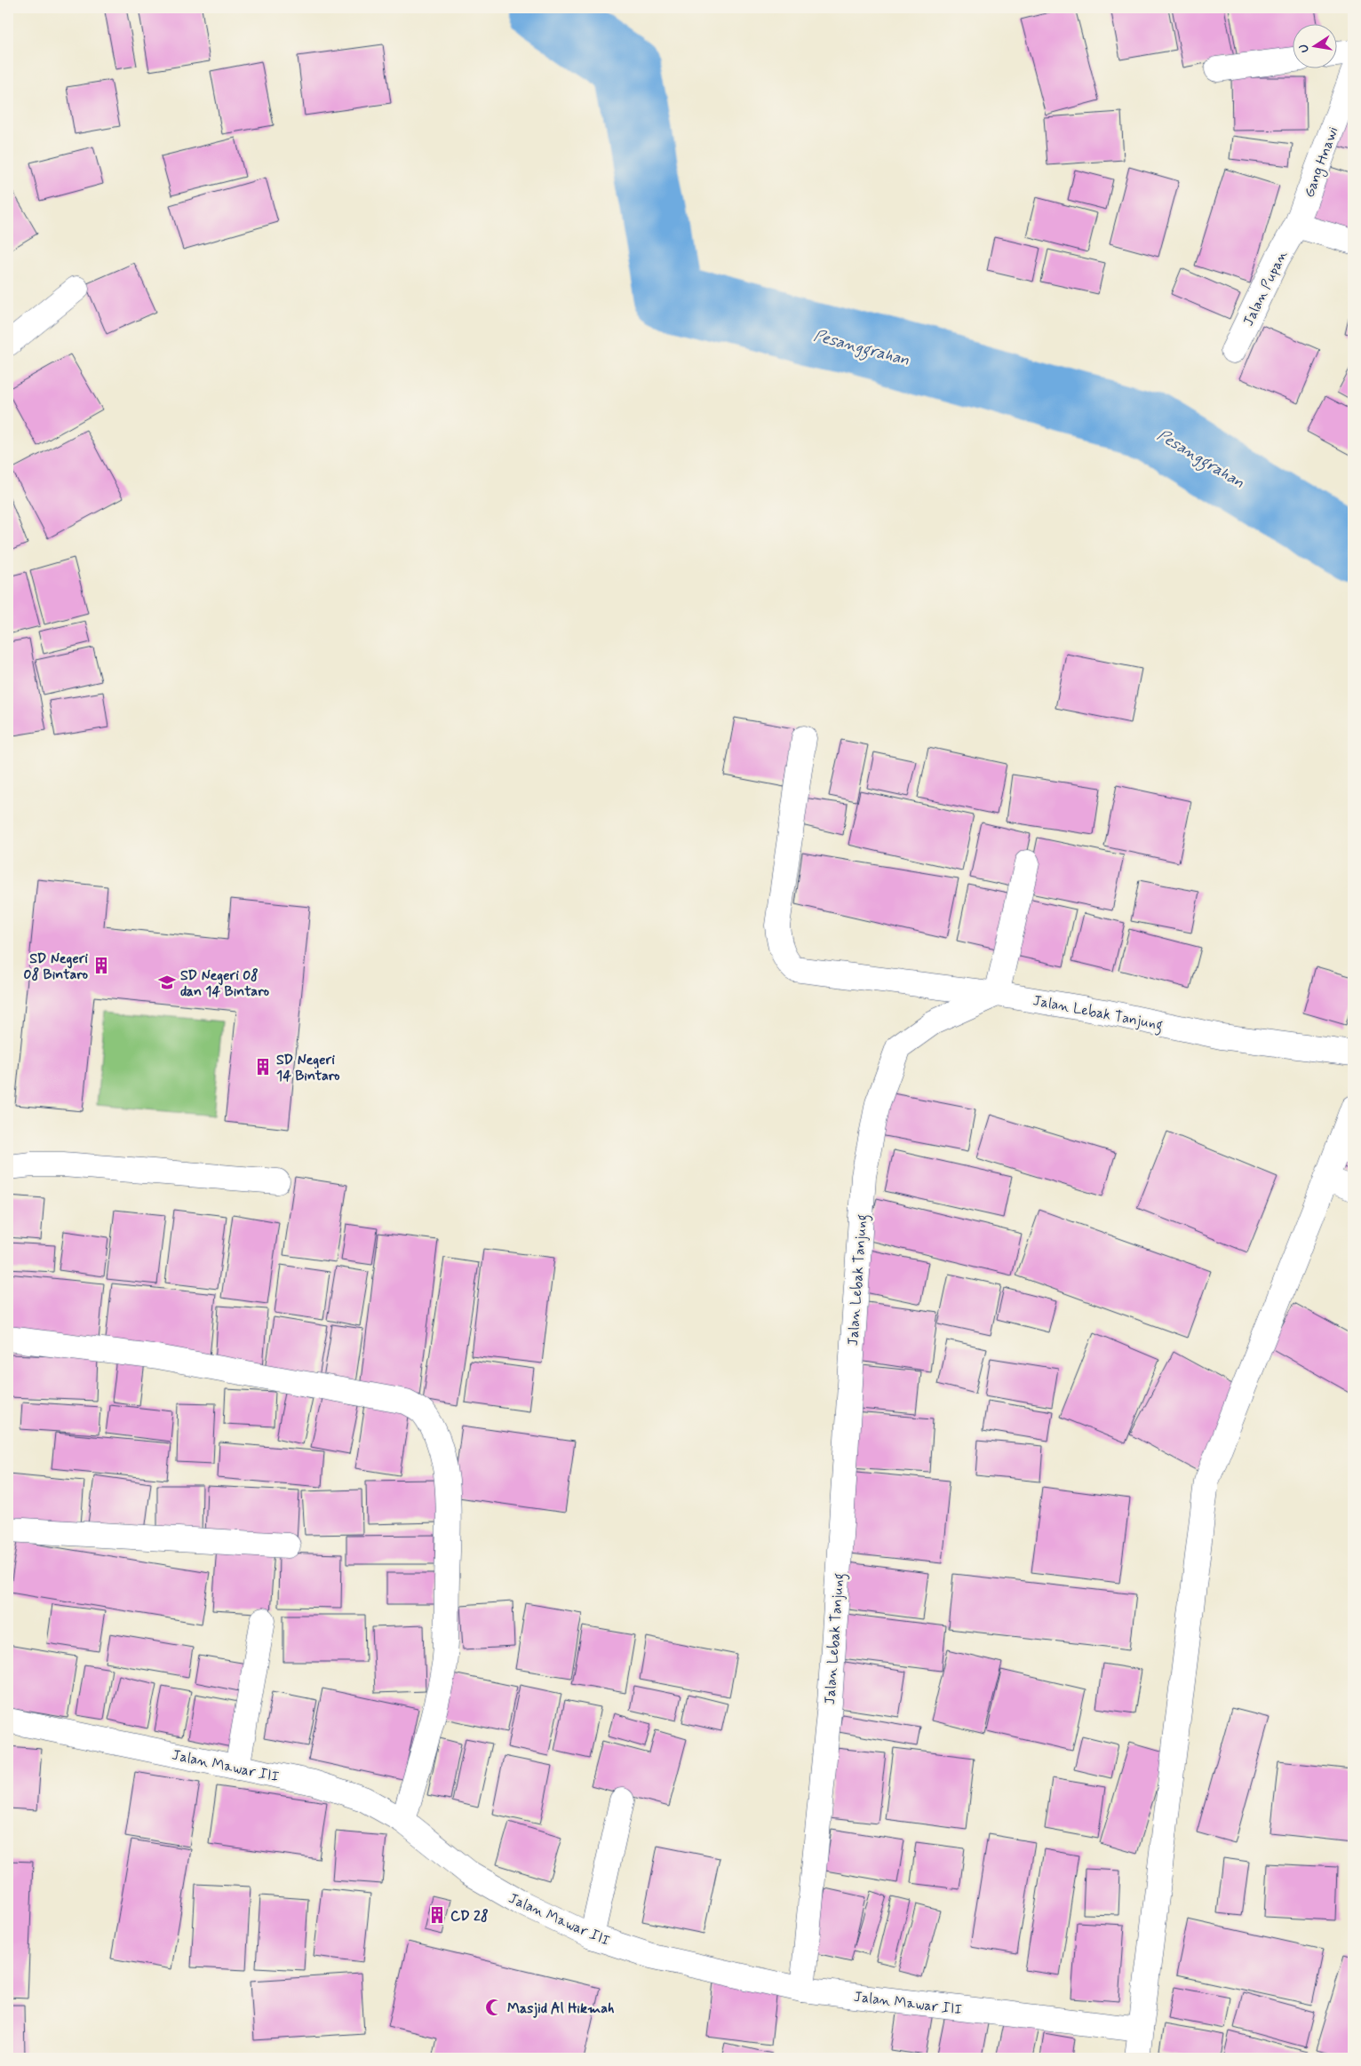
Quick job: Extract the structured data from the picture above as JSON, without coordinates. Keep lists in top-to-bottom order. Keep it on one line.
{"streets":{"street":["Gang Hnawi","Jalan Pupan","Jalan Lebak Tanjung","Jalan Mawar III"]},"crossings":[["Gang Hnawi","Jalan Pupan"],["Jalan Lebak Tanjung","Jalan Mawar III"]],"water":["Pesanggrahan"],"places":{"building":["SD Negeri 08 Bintaro","SD Negeri 14 Bintaro","CD 28"],"school or university":["SD Negeri 08 dan 14 Bintaro"],"mosque":["Masjid Al Hikmah"]},"north":"left"}
